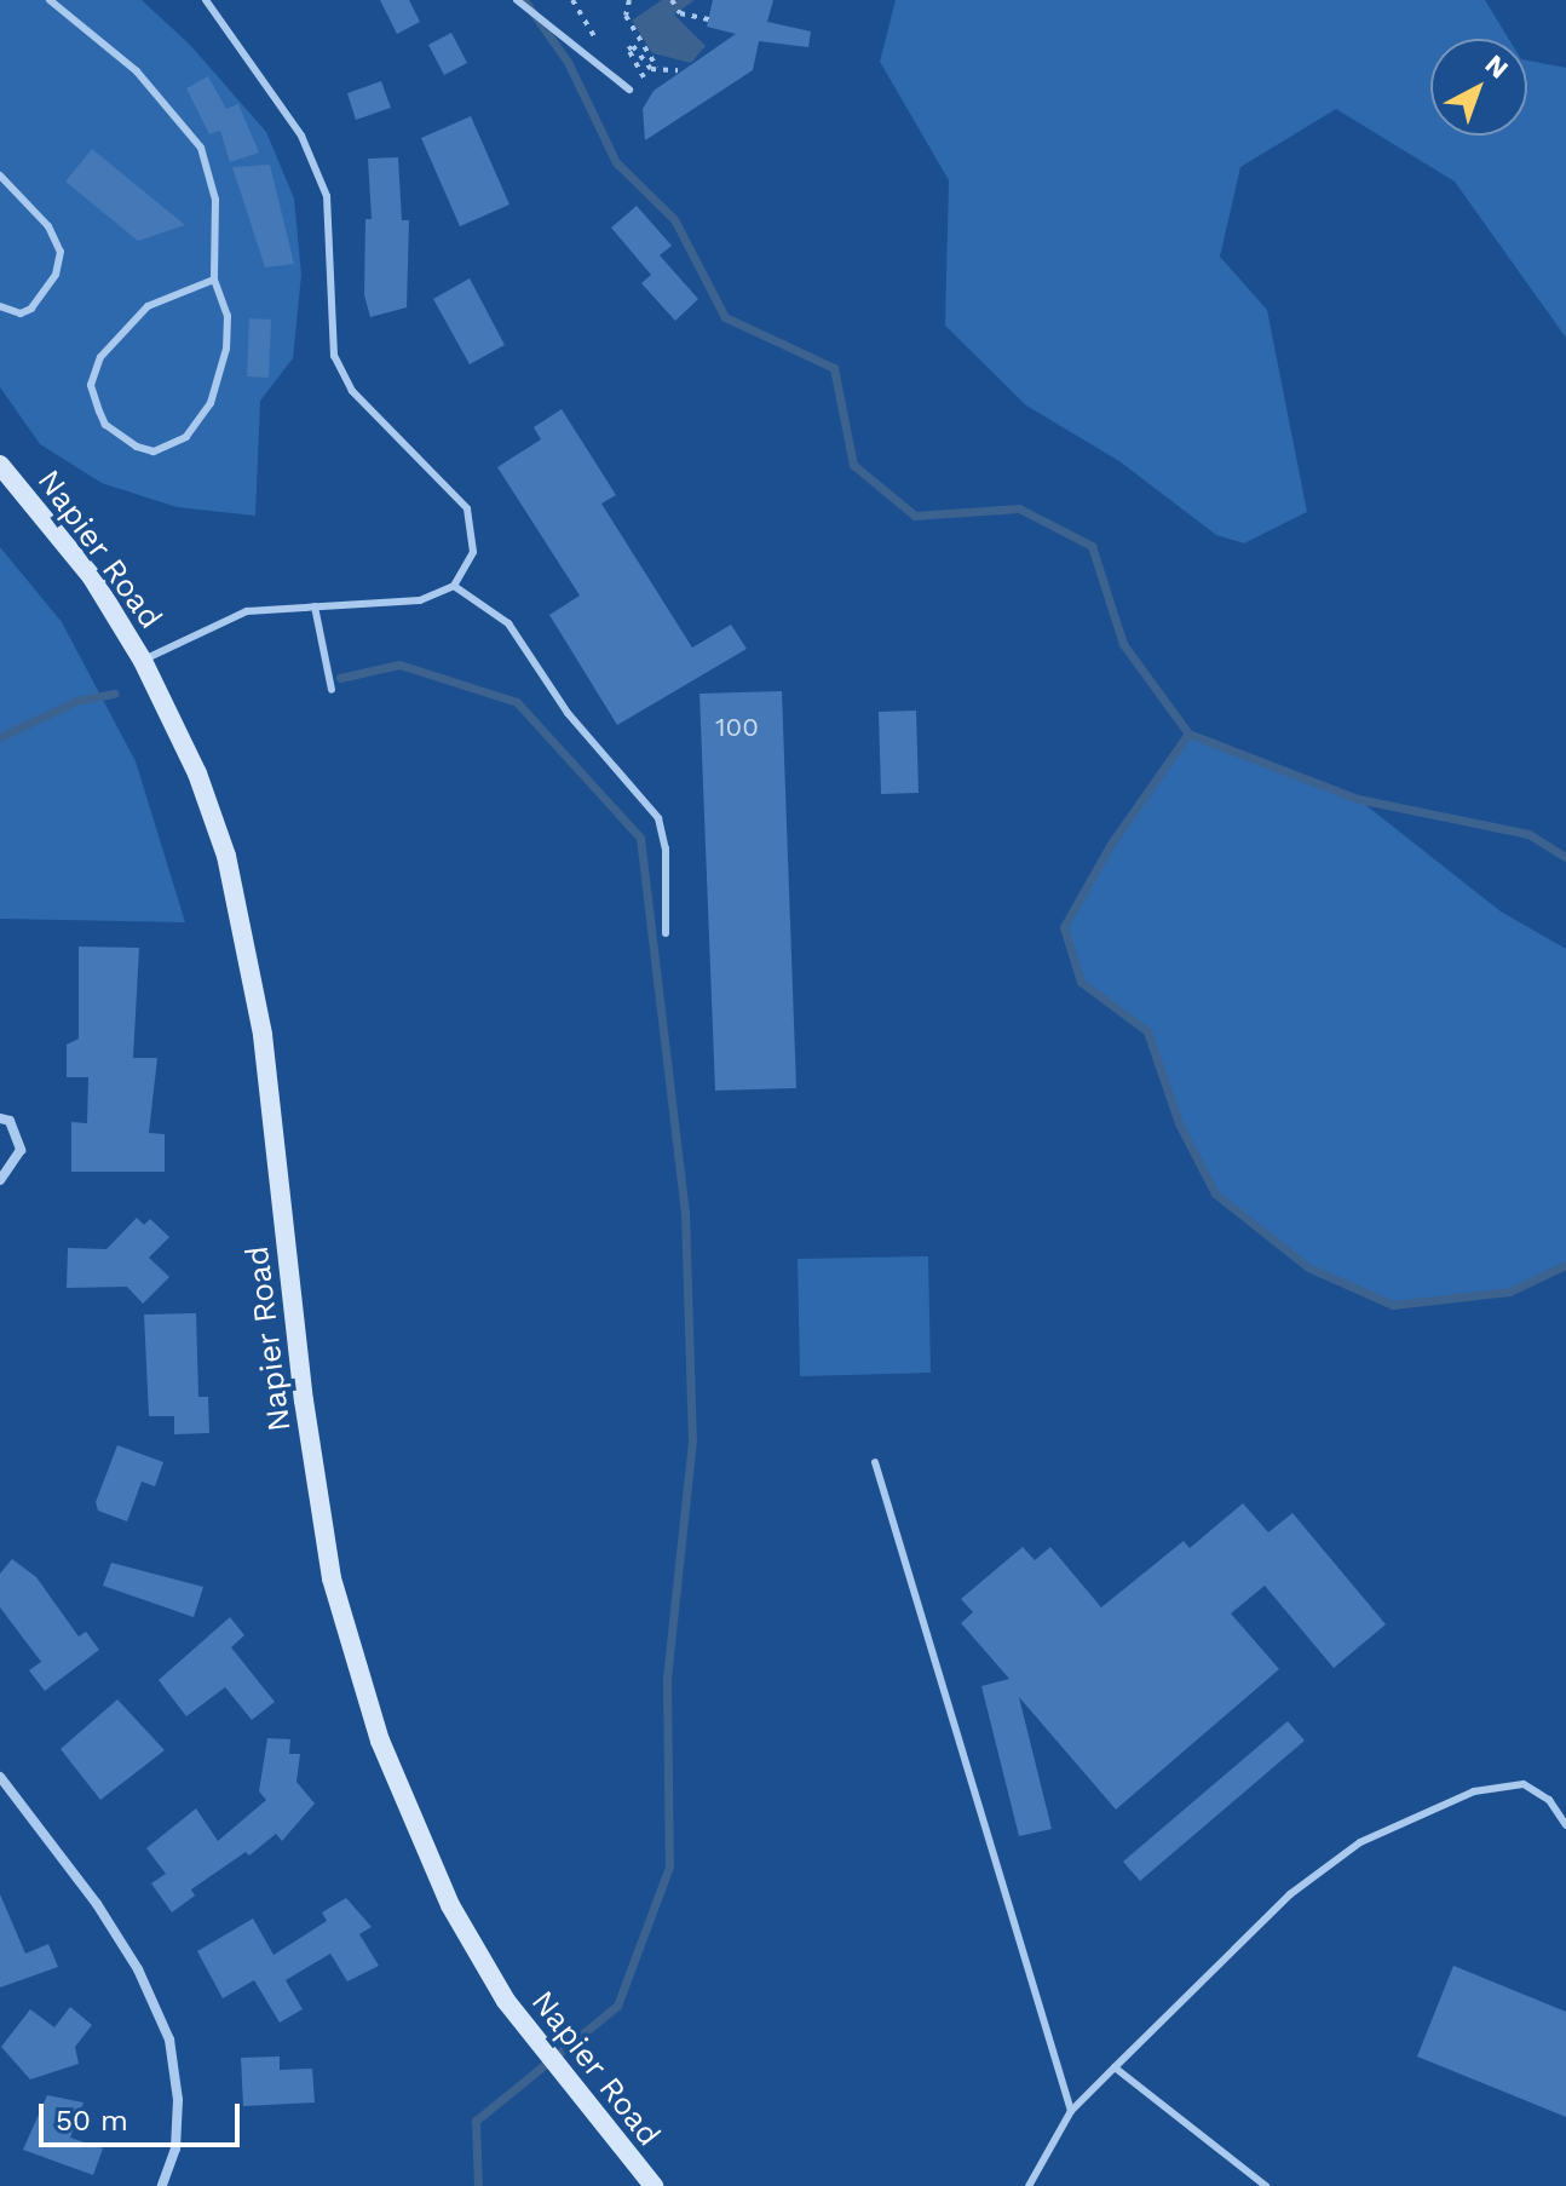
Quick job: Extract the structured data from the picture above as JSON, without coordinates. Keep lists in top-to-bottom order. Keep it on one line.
{"streets":{"main road":["Napier Road"]},"house_numbers":["100"],"scale_bar":"50 m","north":"top right"}
